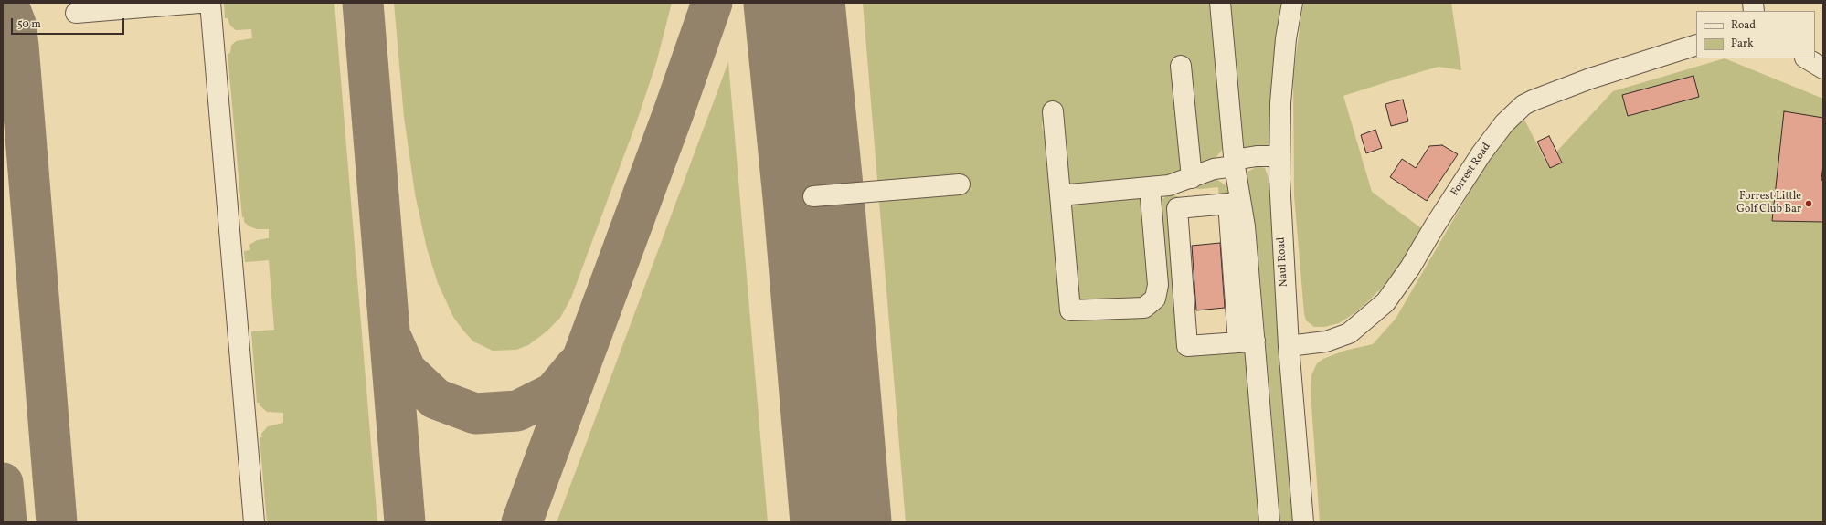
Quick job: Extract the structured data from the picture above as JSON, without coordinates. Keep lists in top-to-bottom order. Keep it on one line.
{"streets":{"street":["Forrest Road","Naul Road"]},"crossings":[["Forrest Road","Naul Road"]],"places":["Forrest Little Golf Club Bar"],"legend":["Road","Park"],"scale_bar":"50 m"}
